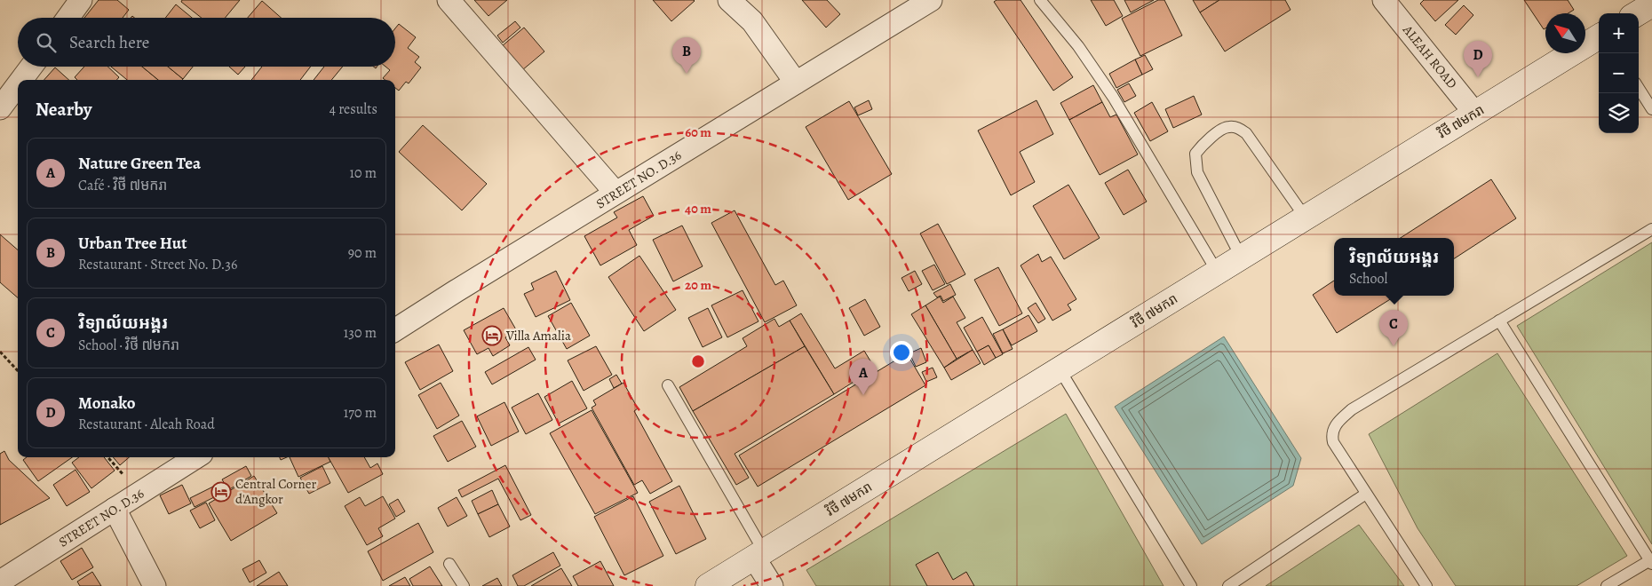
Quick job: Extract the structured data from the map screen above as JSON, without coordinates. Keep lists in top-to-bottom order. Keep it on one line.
{"streets":{"main road":["វិថី ៧មករា"],"street":["ALEAH ROAD","STREET NO. D.36"]},"crossings":[["ALEAH ROAD","វិថី ៧មករា"]],"places":{"hotel":["Villa Amalia","Central Corner d'Angkor"]},"north":"top left","page":{"map_buttons":["+","−"],"search":"Search here","pins":["B","D","C","A"],"heading":["Nearby","4 results"],"list":[{"mark":"A","name":"Nature Green Tea","note":"Café · វិថី ៧មករា","value":"10 m"},{"mark":"B","name":"Urban Tree Hut","note":"Restaurant · Street No. D.36","value":"90 m"},{"mark":"C","name":"វិទ្យាល័យអង្គរ","note":"School · វិថី ៧មករា","value":"130 m"},{"mark":"D","name":"Monako","note":"Restaurant · Aleah Road","value":"170 m"}],"popup":["វិទ្យាល័យអង្គរ","School"]},"rings":["60 m","40 m","20 m"]}
